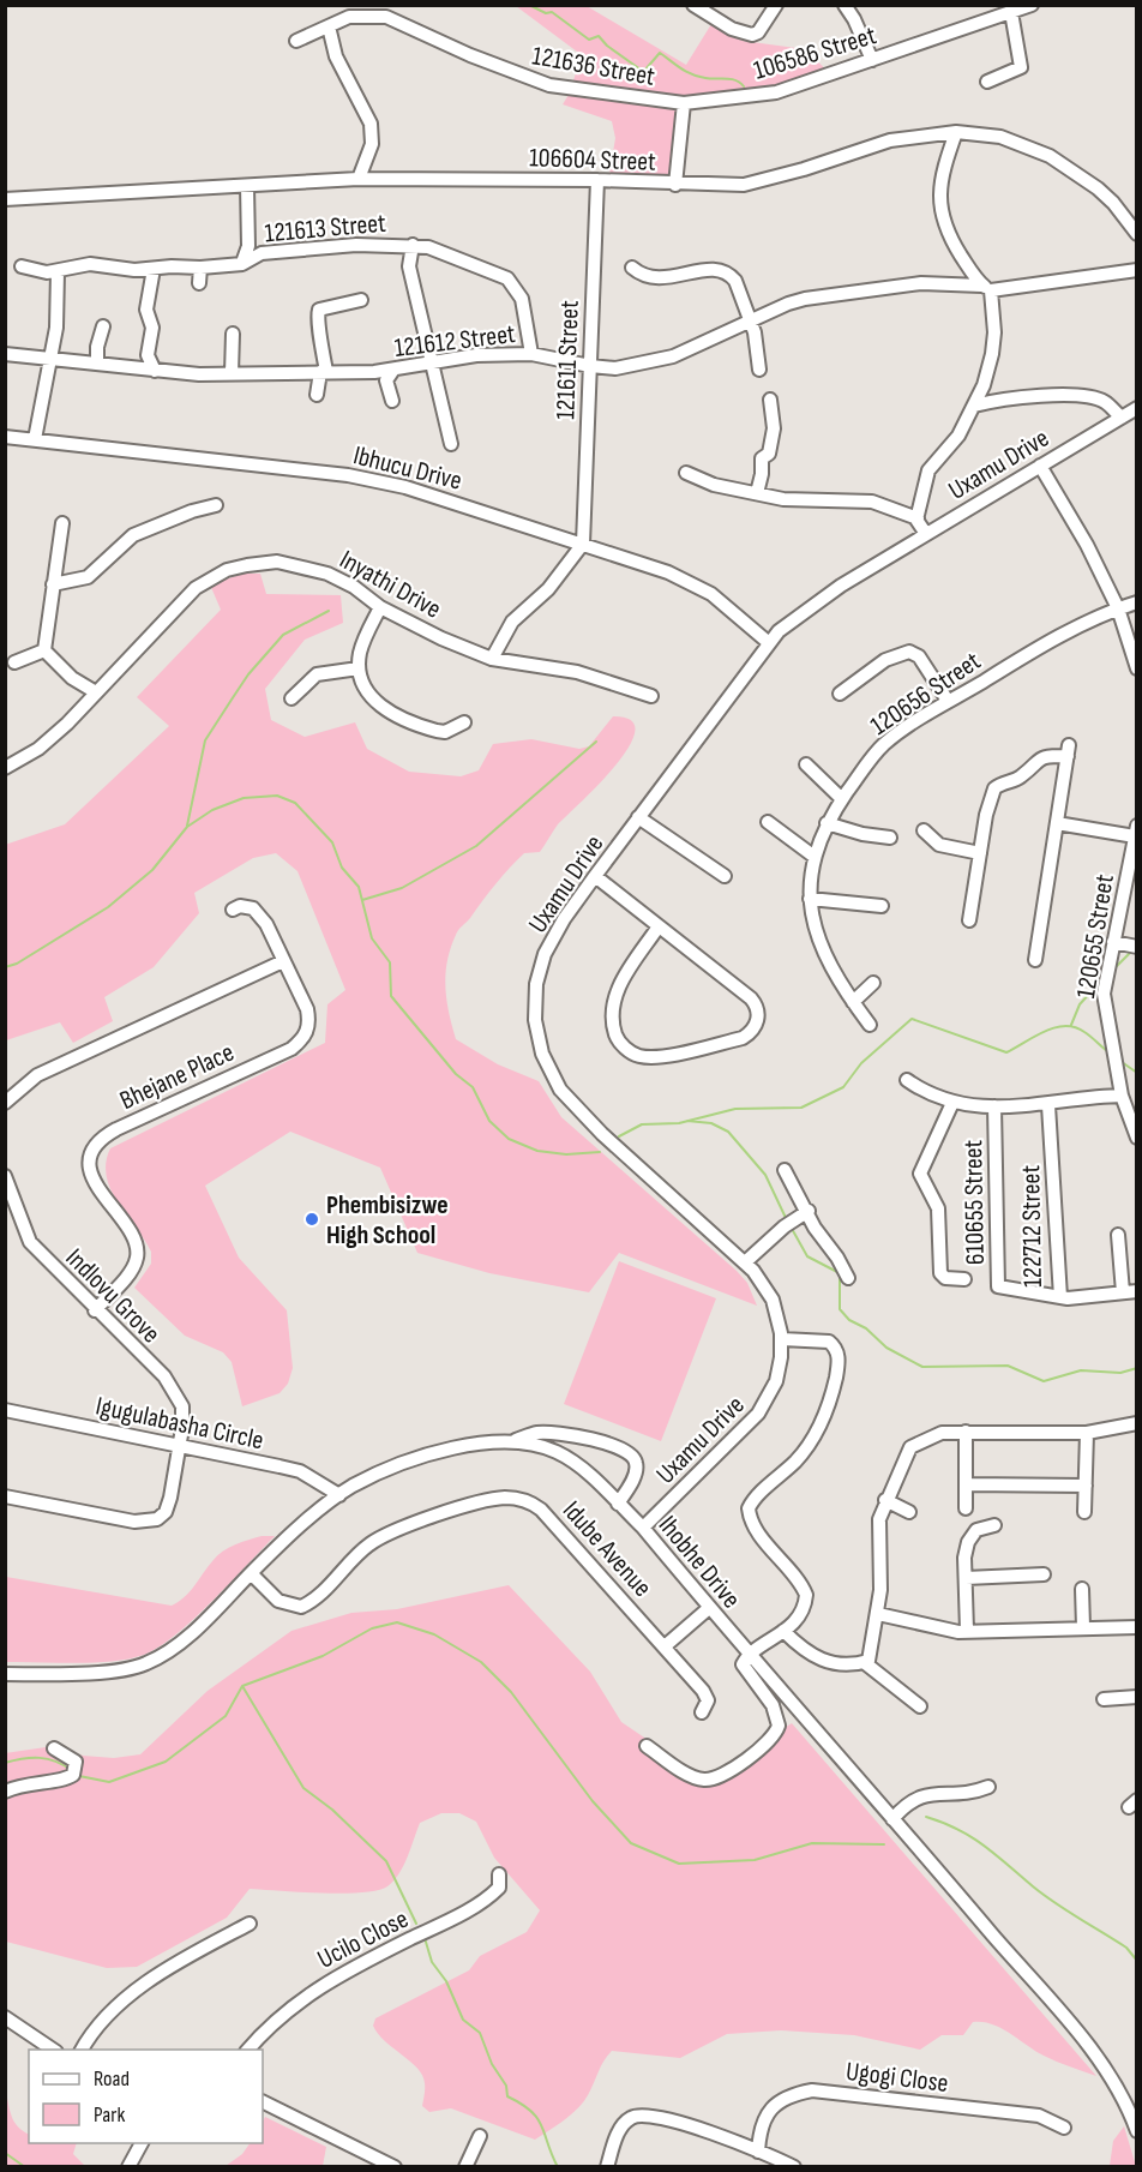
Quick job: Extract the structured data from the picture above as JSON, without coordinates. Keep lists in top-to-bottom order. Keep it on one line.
{"streets":{"street":["106586 Street","121636 Street","106604 Street","121613 Street","121612 Street","121611 Street","Uxamu Drive","Ibhucu Drive","Inyathi Drive","120656 Street","120655 Street","Bhejane Place","610655 Street","122712 Street","Indlovu Grove","Igugulabasha Circle","Idube Avenue","Ihobhe Drive","Ucilo Close","Ugogi Close"]},"crossings":[["106586 Street","121636 Street"],["106604 Street","121611 Street"],["121613 Street","121612 Street"],["121612 Street","121611 Street"],["121611 Street","Ibhucu Drive"],["Uxamu Drive","Ibhucu Drive"],["Uxamu Drive","Ihobhe Drive"],["Bhejane Place","Indlovu Grove"],["610655 Street","122712 Street"],["Indlovu Grove","Igugulabasha Circle"],["Igugulabasha Circle","Ihobhe Drive"],["Idube Avenue","Ihobhe Drive"]],"places":["Phembisizwe High School"],"legend":["Road","Park"]}
